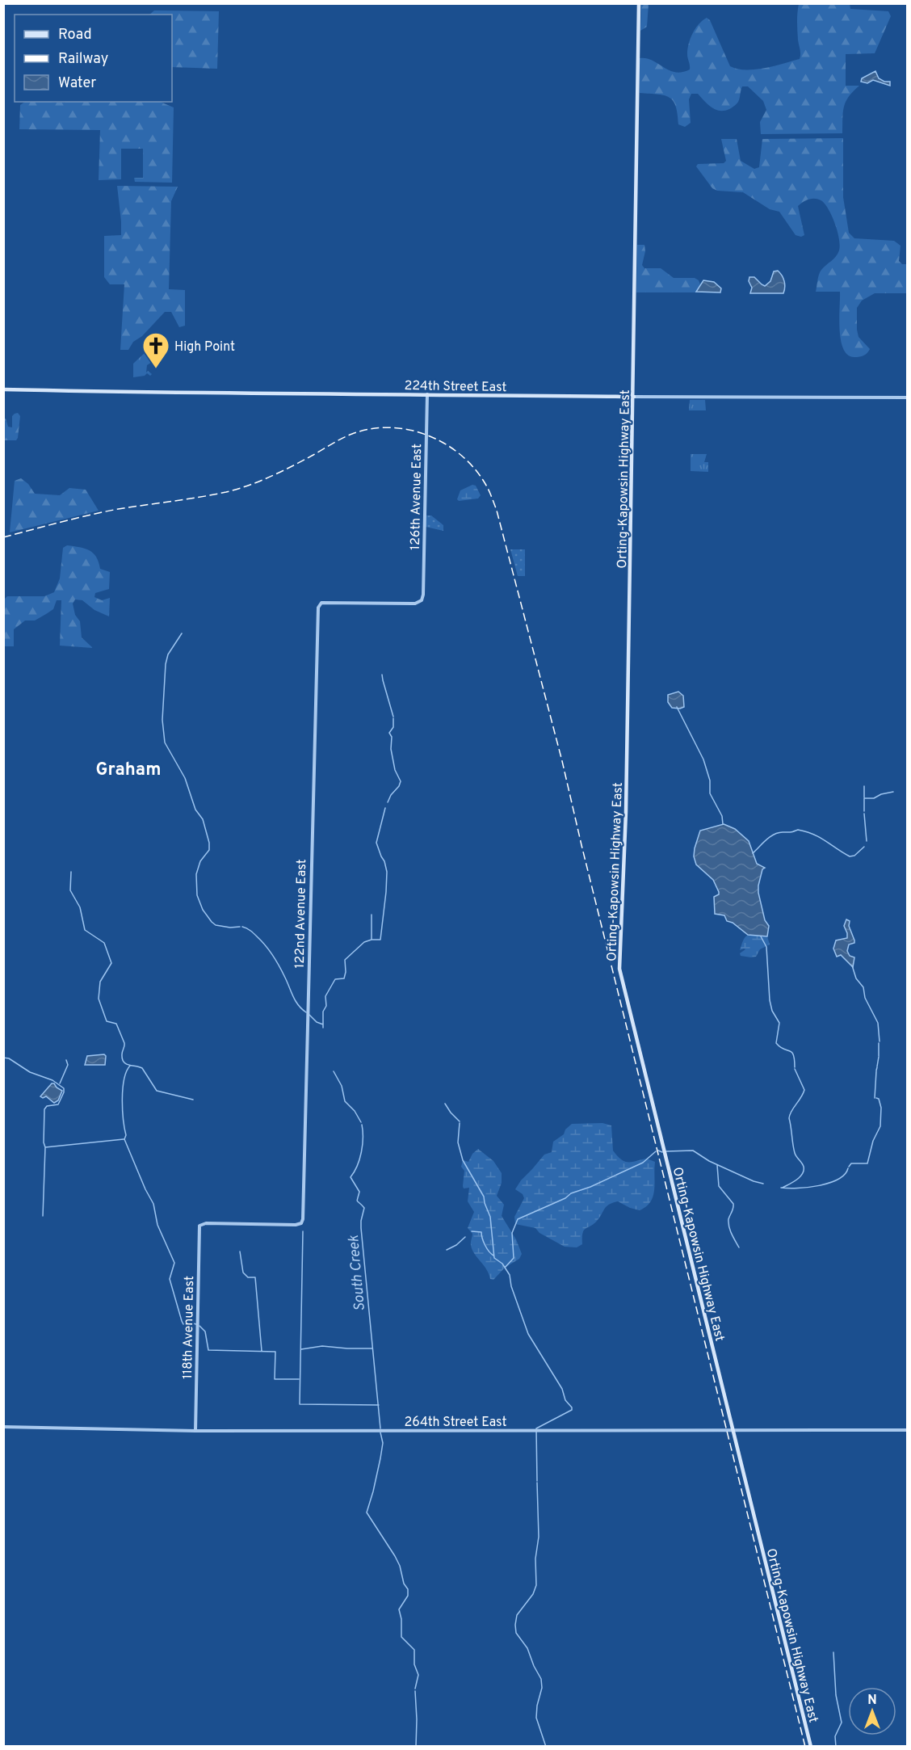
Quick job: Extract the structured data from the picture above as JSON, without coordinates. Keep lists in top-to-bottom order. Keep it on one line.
{"streets":{"main road":["224th Street East","Orting-Kapowsin Highway East"],"street":["126th Avenue East","122nd Avenue East","118th Avenue East","264th Street East"]},"crossings":[["224th Street East","Orting-Kapowsin Highway East"],["224th Street East","126th Avenue East"],["Orting-Kapowsin Highway East","264th Street East"],["126th Avenue East","122nd Avenue East"],["122nd Avenue East","118th Avenue East"],["118th Avenue East","264th Street East"]],"districts":["Graham"],"water":["South Creek"],"places":{"church":["High Point"]},"legend":["Road","Railway","Water"],"north":"top"}
